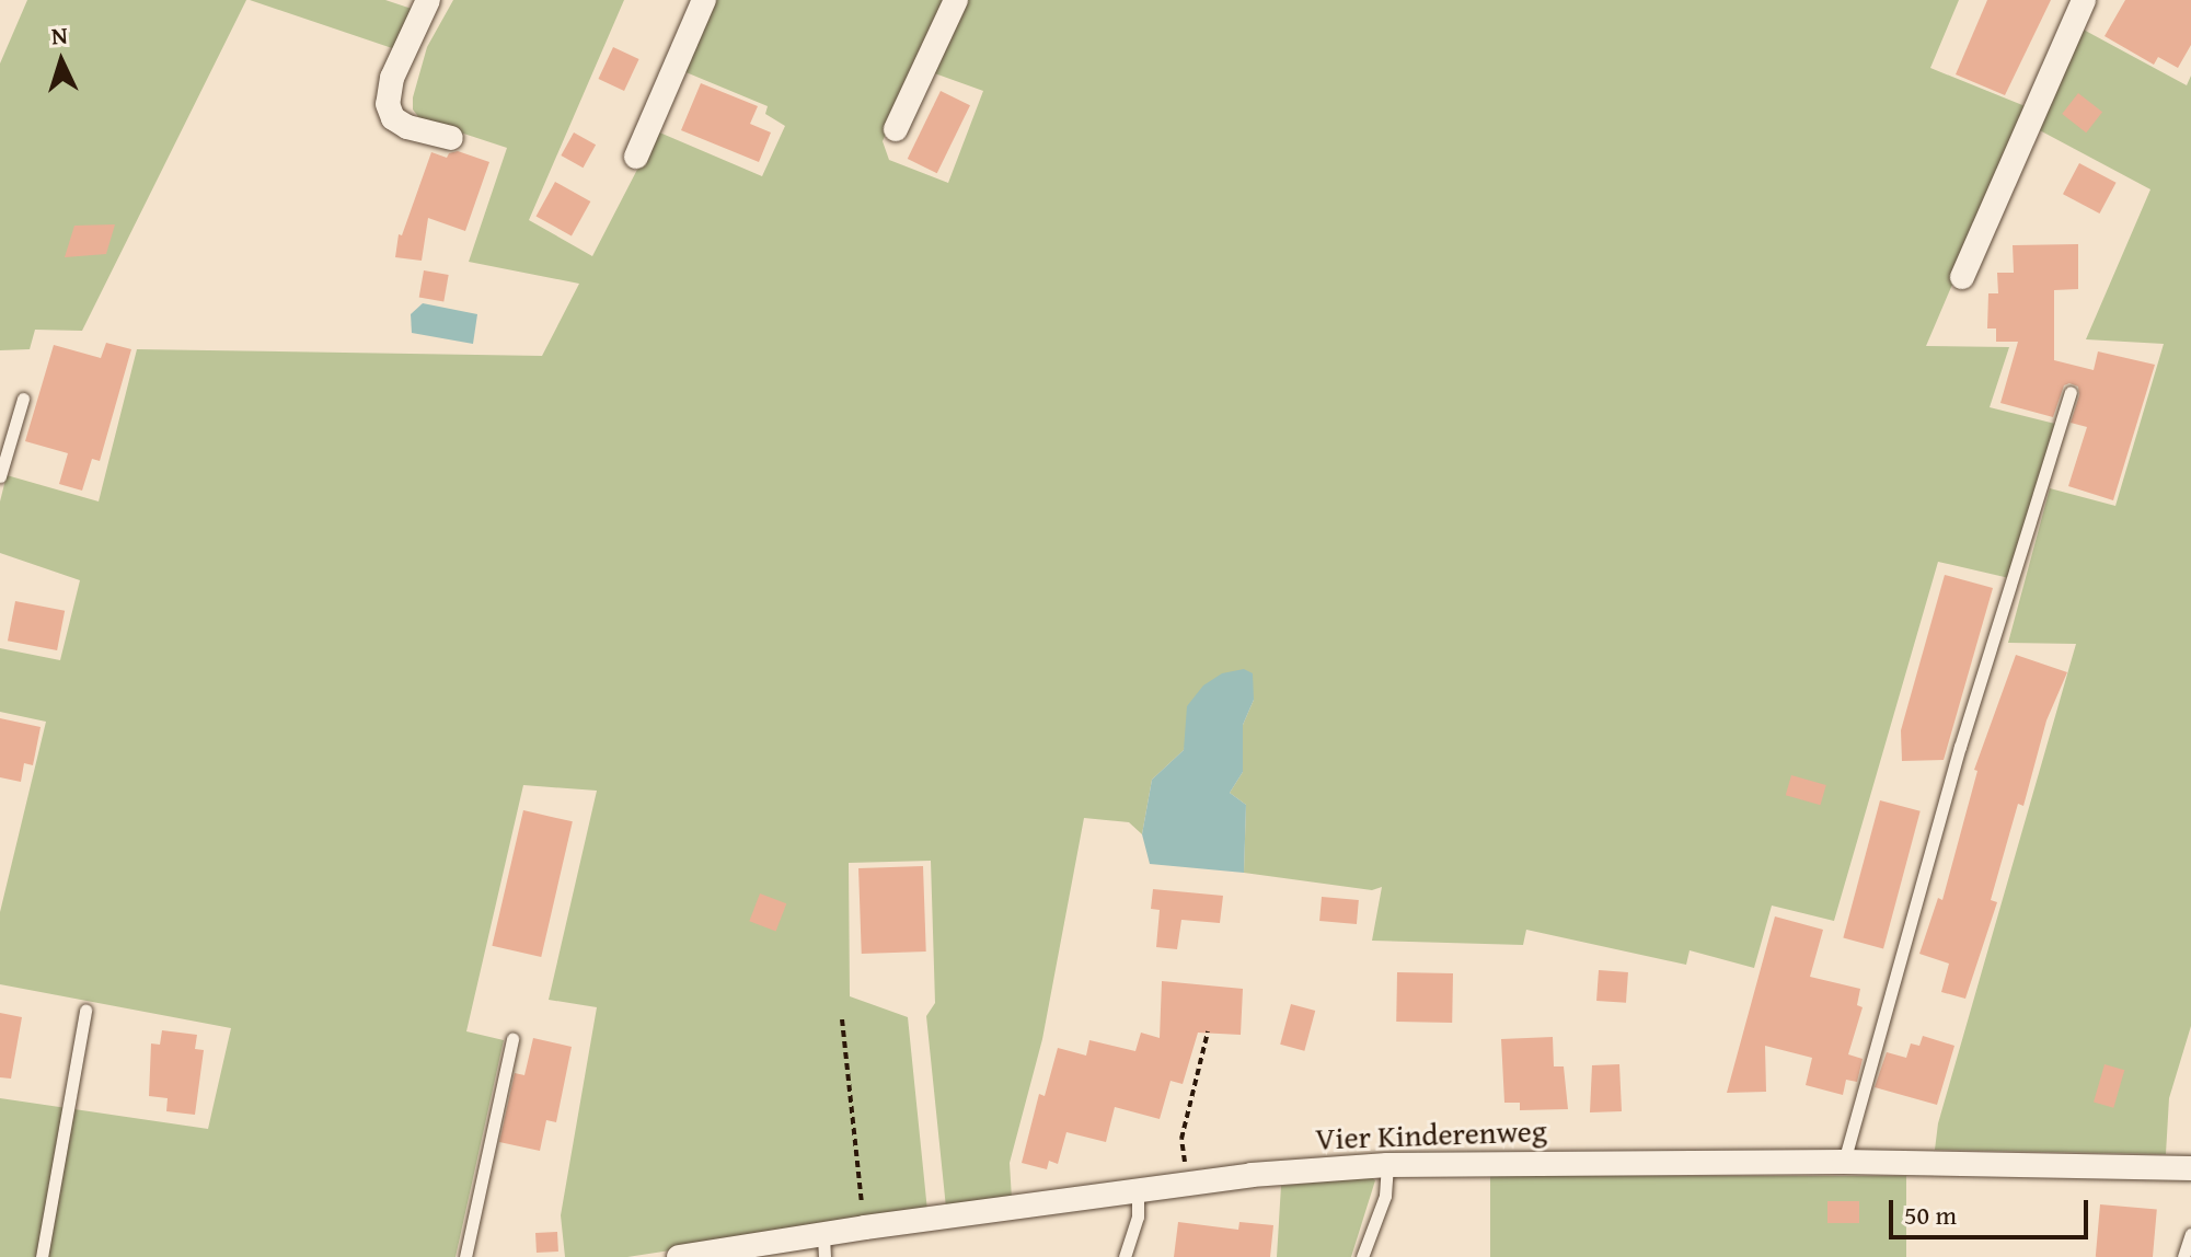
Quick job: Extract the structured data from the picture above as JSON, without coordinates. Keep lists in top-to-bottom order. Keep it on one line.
{"streets":{"street":["Vier Kinderenweg"]},"scale_bar":"50 m","north":"top"}
